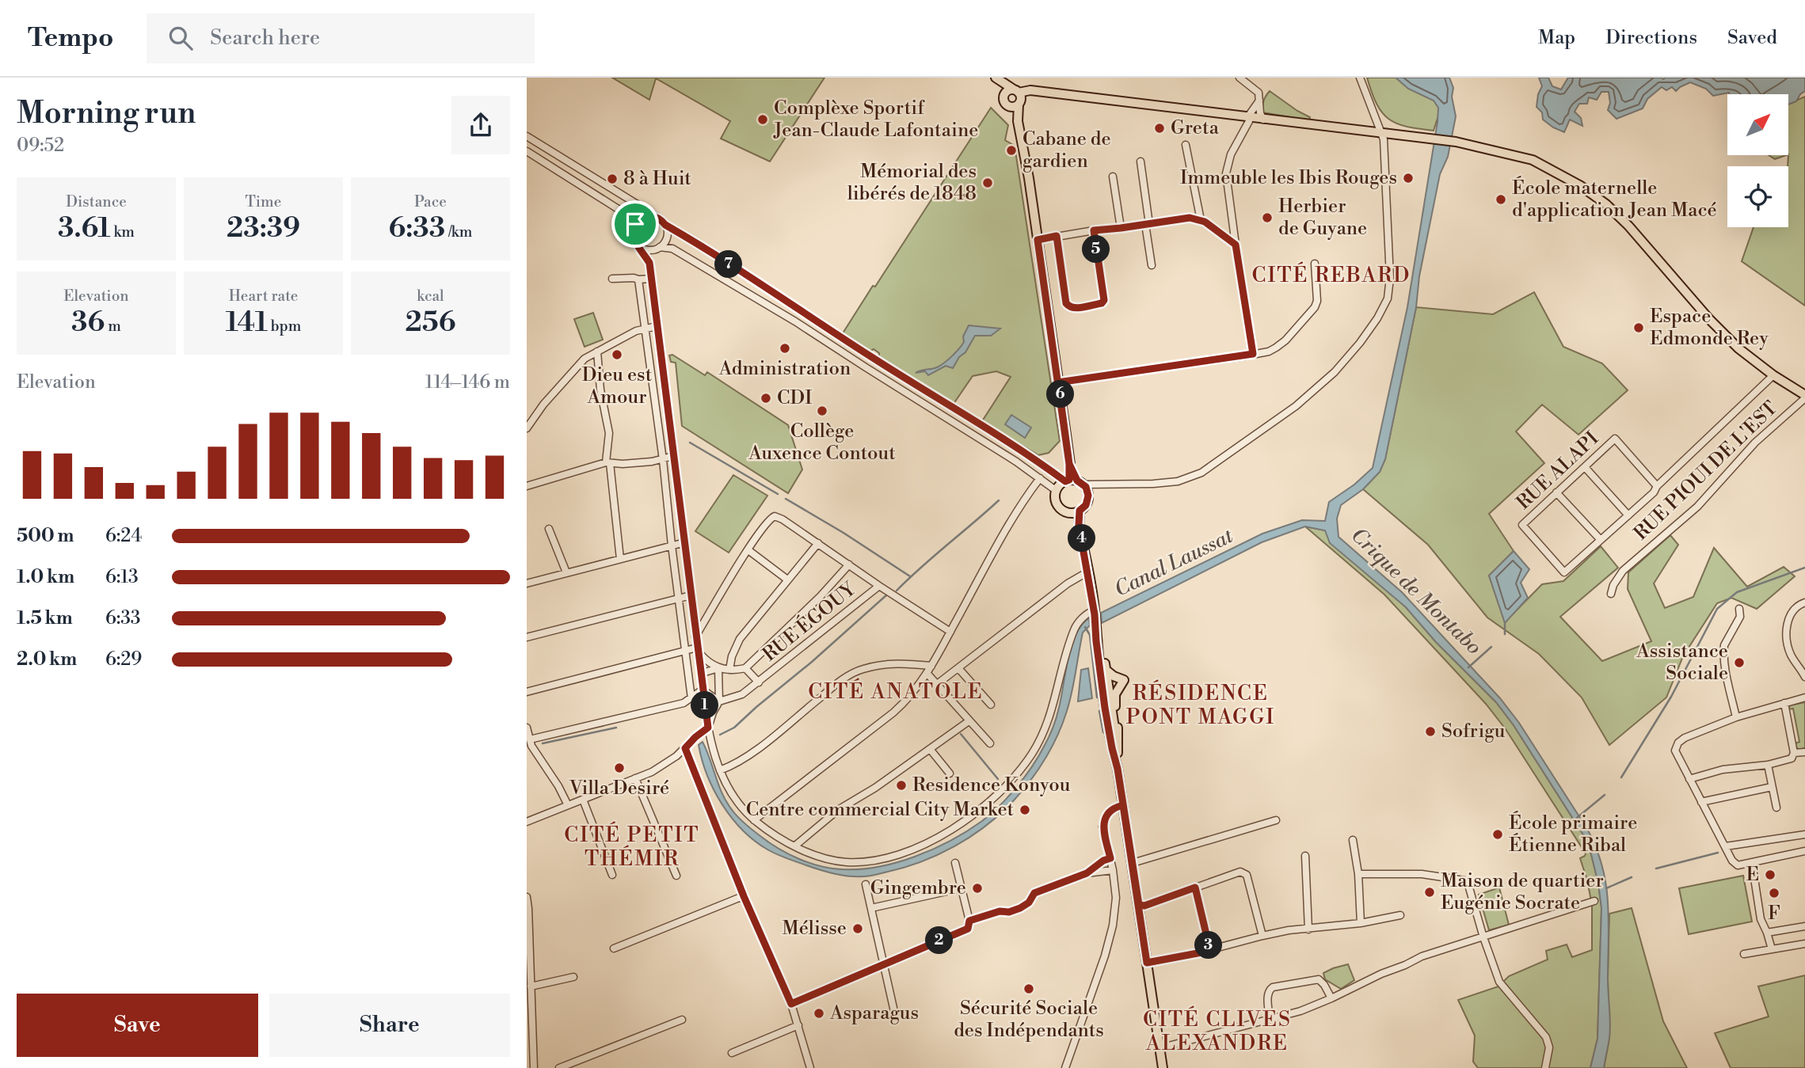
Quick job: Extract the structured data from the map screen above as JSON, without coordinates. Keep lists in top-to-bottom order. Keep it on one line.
{"streets":{"street":["RUE ALAPI","RUE PIOUI DE L'EST","RUE ÉGOUY"]},"districts":["CITÉ REBARD","CITÉ ANATOLE","RÉSIDENCE PONT MAGGI","CITÉ PETIT THÉMIR","CITÉ CLIVES ALEXANDRE"],"water":["Canal Laussat","Crique de Montabo"],"places":["Complèxe Sportif Jean-Claude Lafontaine","Greta","Cabane de gardien","Immeuble les Ibis Rouges","8 à Huit","Mémorial des libérés de 1848","École maternelle d'application Jean Macé","Herbier de Guyane","Espace Edmonde Rey","Administration","Dieu est Amour","CDI","Collège Auxence Contout","Assistance Sociale","Sofrigu","Villa Desiré","Residence Konyou","Centre commercial City Market","École primaire Étienne Ribal","E","Gingembre","Maison de quartier Eugénie Socrate","F","Mélisse","Sécurité Sociale des Indépendants","Asparagus"],"north":"top right","page":{"header":"Tempo","search":"Search here","nav":["Map","Directions","Saved"],"heading":["Morning run","09:52"],"stats":[["Distance","3.61 km"],["Time","23:39"],["Pace","6:33 /km"],["Elevation","36 m"],["Heart rate","141 bpm"],["kcal","256"]],"pins":["5","7","6","4","1","2","3"],"chart":["Elevation","114–146 m"],"list":[{"name":"500 m","note":"6:24"},{"name":"1.0 km","note":"6:13"},{"name":"1.5 km","note":"6:33"},{"name":"2.0 km","note":"6:29"}],"buttons":["Save","Share"]}}
